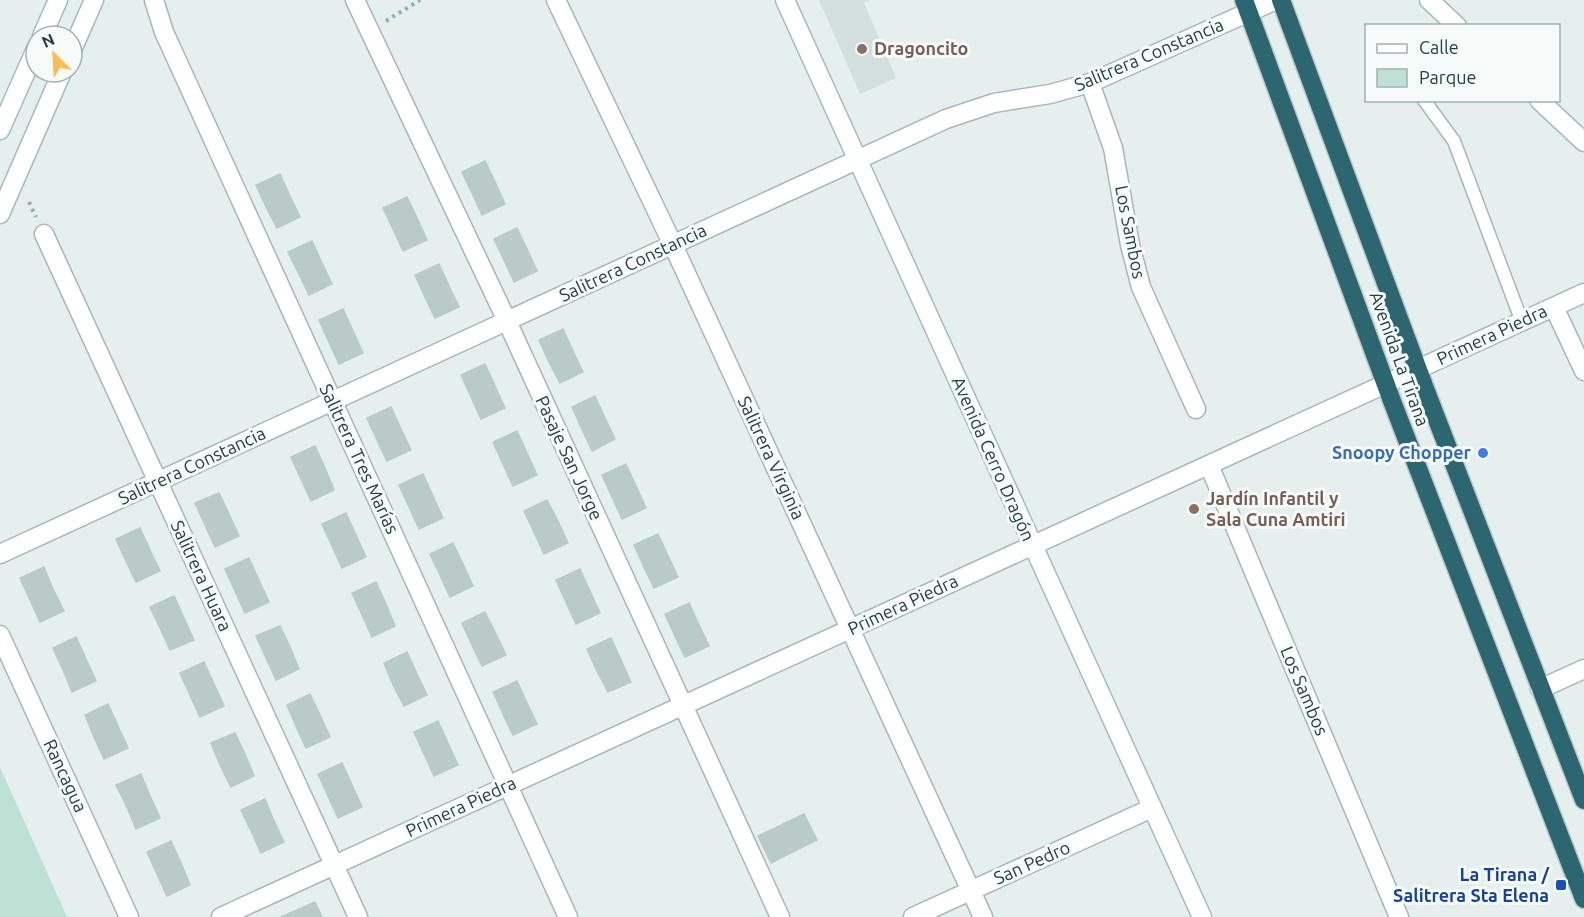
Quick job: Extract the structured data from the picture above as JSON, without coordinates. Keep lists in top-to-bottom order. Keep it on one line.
{"streets":{"highway":["Avenida La Tirana"],"street":["Salitrera Constancia","Los Sambos","Primera Piedra","Pasaje San Jorge","Salitrera Virginia","Salitrera Tres Marías","Avenida Cerro Dragón","Salitrera Huara","Rancagua","San Pedro"]},"crossings":[["Salitrera Constancia","Los Sambos"],["Salitrera Constancia","Avenida La Tirana"],["Salitrera Constancia","Pasaje San Jorge"],["Salitrera Constancia","Salitrera Virginia"],["Salitrera Constancia","Salitrera Tres Marías"],["Salitrera Constancia","Avenida Cerro Dragón"],["Salitrera Constancia","Salitrera Huara"],["Los Sambos","Primera Piedra"],["Primera Piedra","Avenida La Tirana"],["Primera Piedra","Pasaje San Jorge"],["Primera Piedra","Salitrera Virginia"],["Primera Piedra","Salitrera Tres Marías"],["Primera Piedra","Avenida Cerro Dragón"],["Primera Piedra","Salitrera Huara"],["Salitrera Virginia","San Pedro"],["Avenida Cerro Dragón","San Pedro"]],"places":{"other":["Dragoncito","Snoopy Chopper","Jardín Infantil y Sala Cuna Amtiri"],"transit":["La Tirana / Salitrera Sta Elena"]},"legend":["Calle","Parque"],"north":"top left"}
